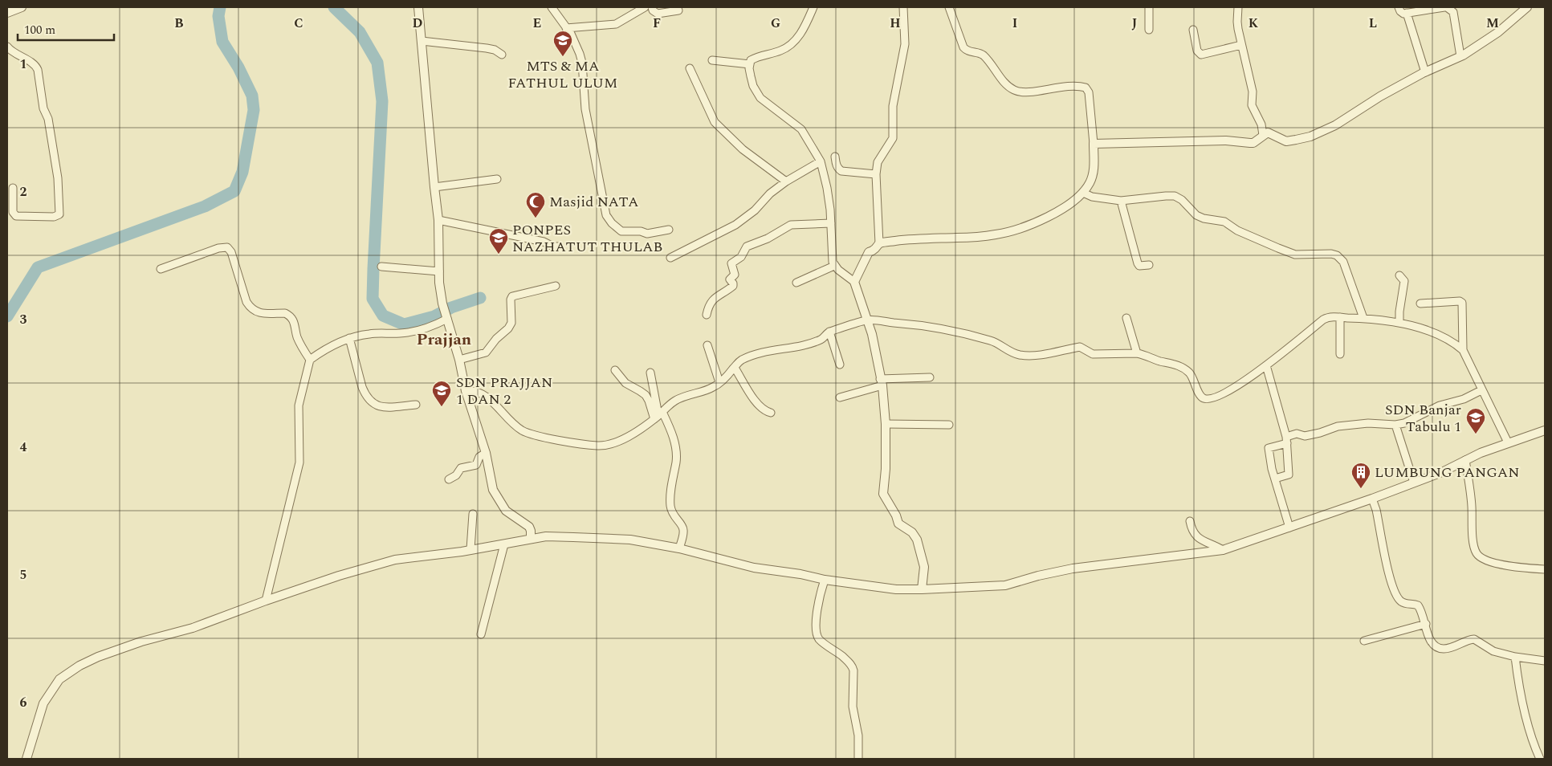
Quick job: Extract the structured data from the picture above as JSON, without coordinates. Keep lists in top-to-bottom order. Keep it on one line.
{"districts":["Prajjan"],"places":{"school or university":["MTS & MA FATHUL ULUM","PONPES NAZHATUT THULAB","SDN PRAJJAN 1 DAN 2","SDN Banjar Tabulu 1"],"mosque":["Masjid NATA"],"building":["LUMBUNG PANGAN"]},"scale_bar":"100 m","grid":{"columns":["B","C","D","E","F","G","H","I","J","K","L","M"],"rows":["1","2","3","4","5","6"]}}
